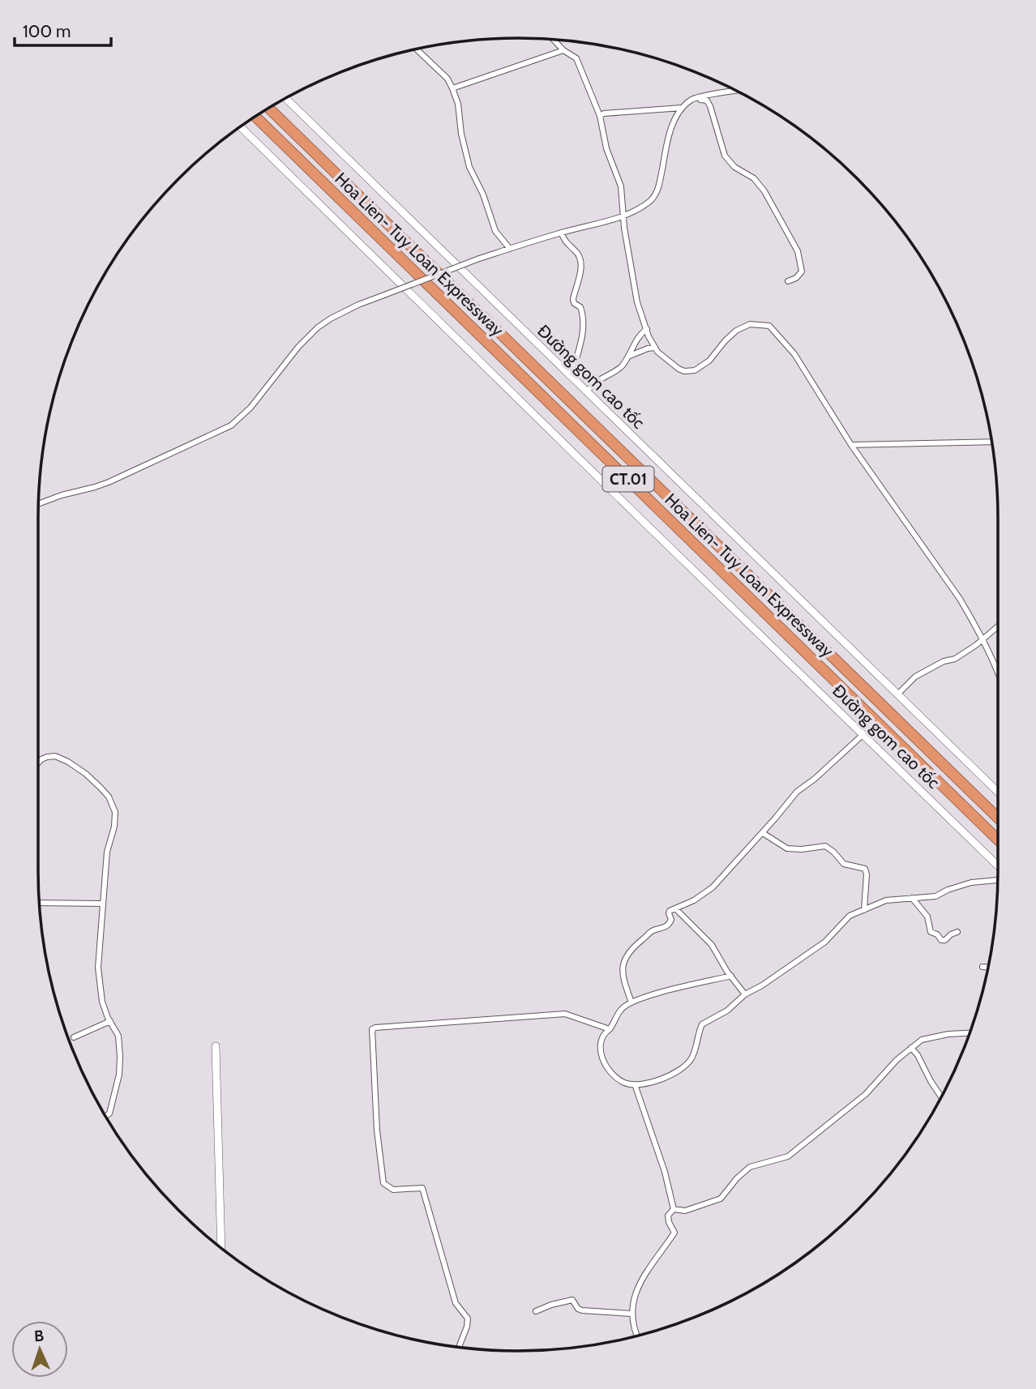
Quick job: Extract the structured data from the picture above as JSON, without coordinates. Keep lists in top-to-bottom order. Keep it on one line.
{"streets":{"highway":["Hoa Lien- Tuy Loan Expressway","CT.01"],"main road":["Đường gom cao tốc"]},"scale_bar":"100 m","north":"top"}
